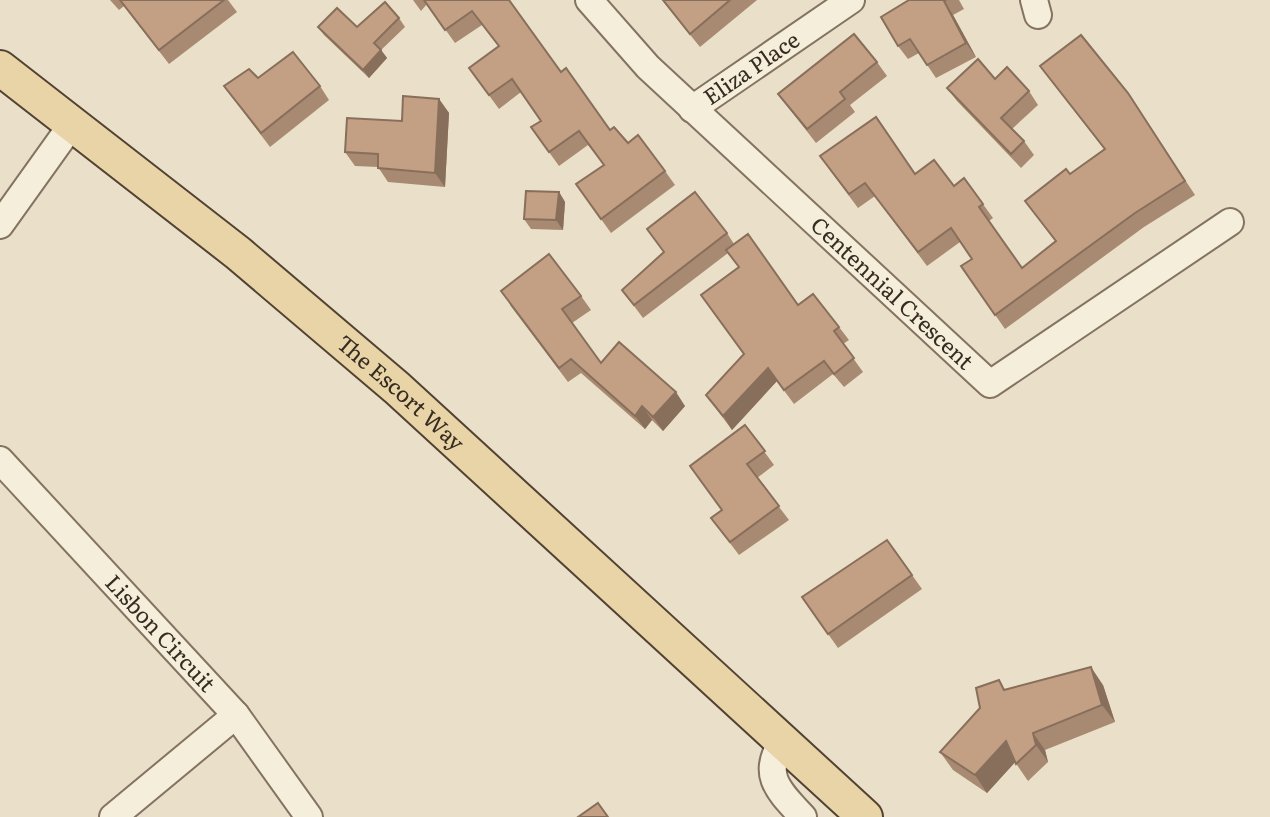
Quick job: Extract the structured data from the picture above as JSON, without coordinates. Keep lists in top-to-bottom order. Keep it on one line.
{"streets":{"main road":["The Escort Way"],"street":["Eliza Place","Centennial Crescent","Lisbon Circuit"]},"crossings":[["Eliza Place","Centennial Crescent"]]}
